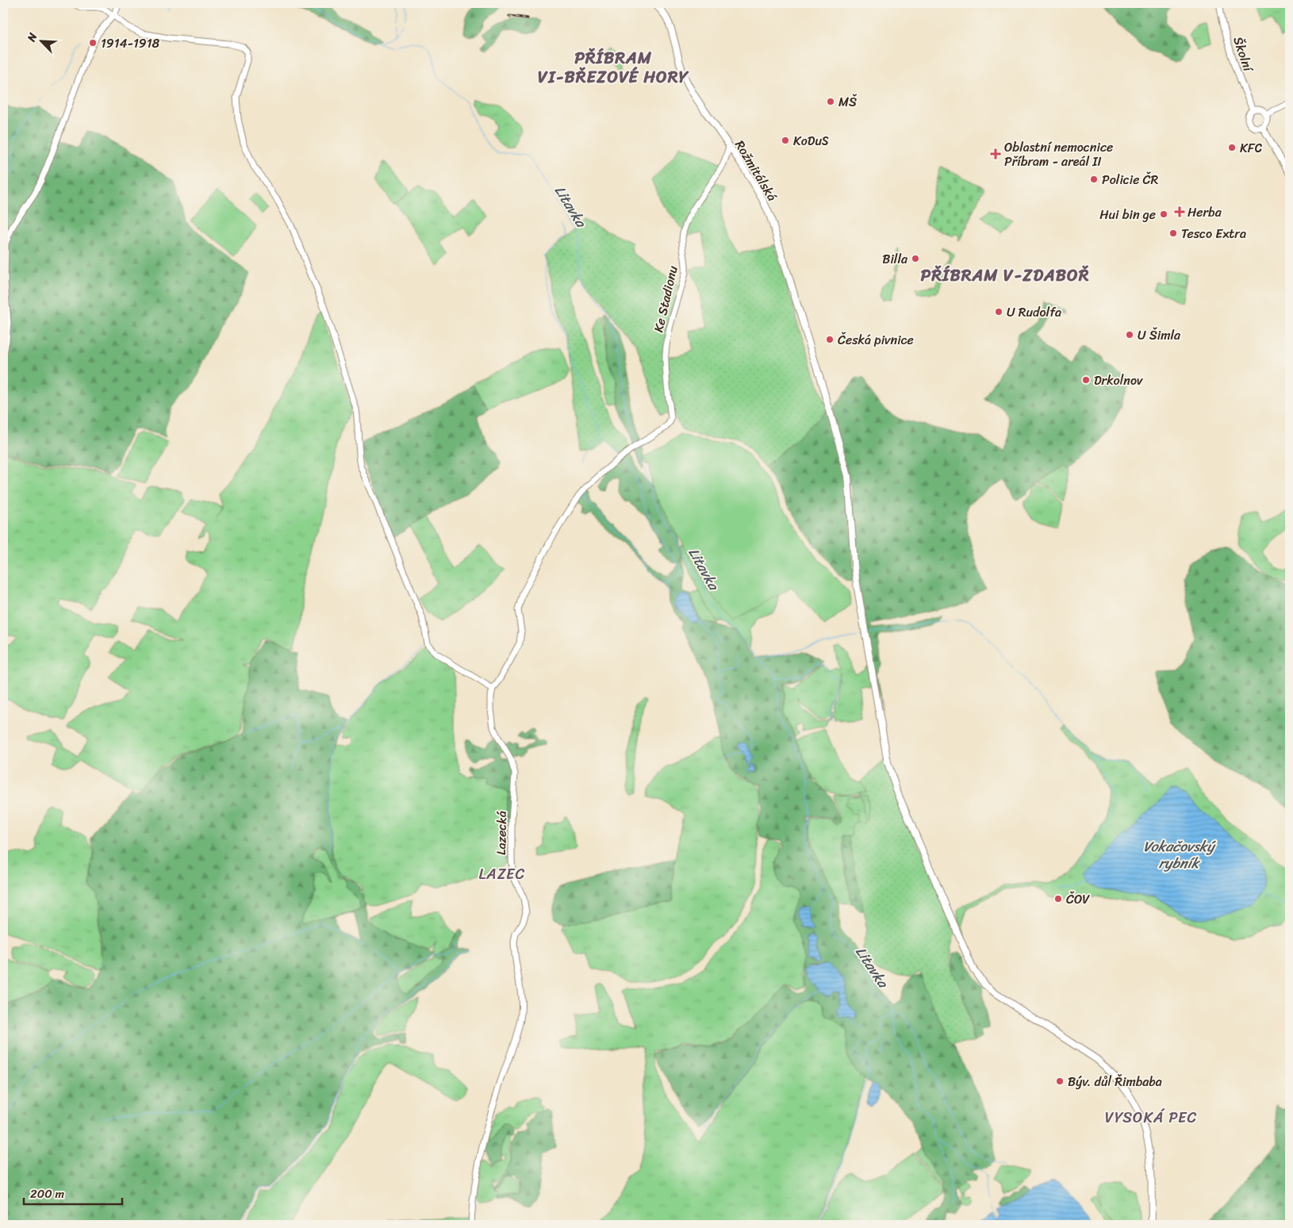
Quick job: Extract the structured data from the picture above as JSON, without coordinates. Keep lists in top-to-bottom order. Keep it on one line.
{"streets":{"main road":["Rožmitálská"],"street":["Školní","Ke Stadionu","Lazecká"]},"crossings":[["Rožmitálská","Ke Stadionu"],["Ke Stadionu","Lazecká"]],"districts":["PŘÍBRAM VI-BŘEZOVÉ HORY","PŘÍBRAM V-ZDABOŘ","LAZEC","VYSOKÁ PEC"],"water":["Litavka","Vokačovský rybník"],"places":{"other":["1914-1918","MŠ","KoDuS","KFC","Policie ČR","Hui bin ge","Tesco Extra","Billa","U Rudolfa","U Šimla","Česká pivnice","Drkolnov","ČOV","Býv. důl Řimbaba"],"health":["Oblastní nemocnice Příbram - areál II","Herba"]},"scale_bar":"200 m","north":"top left"}
